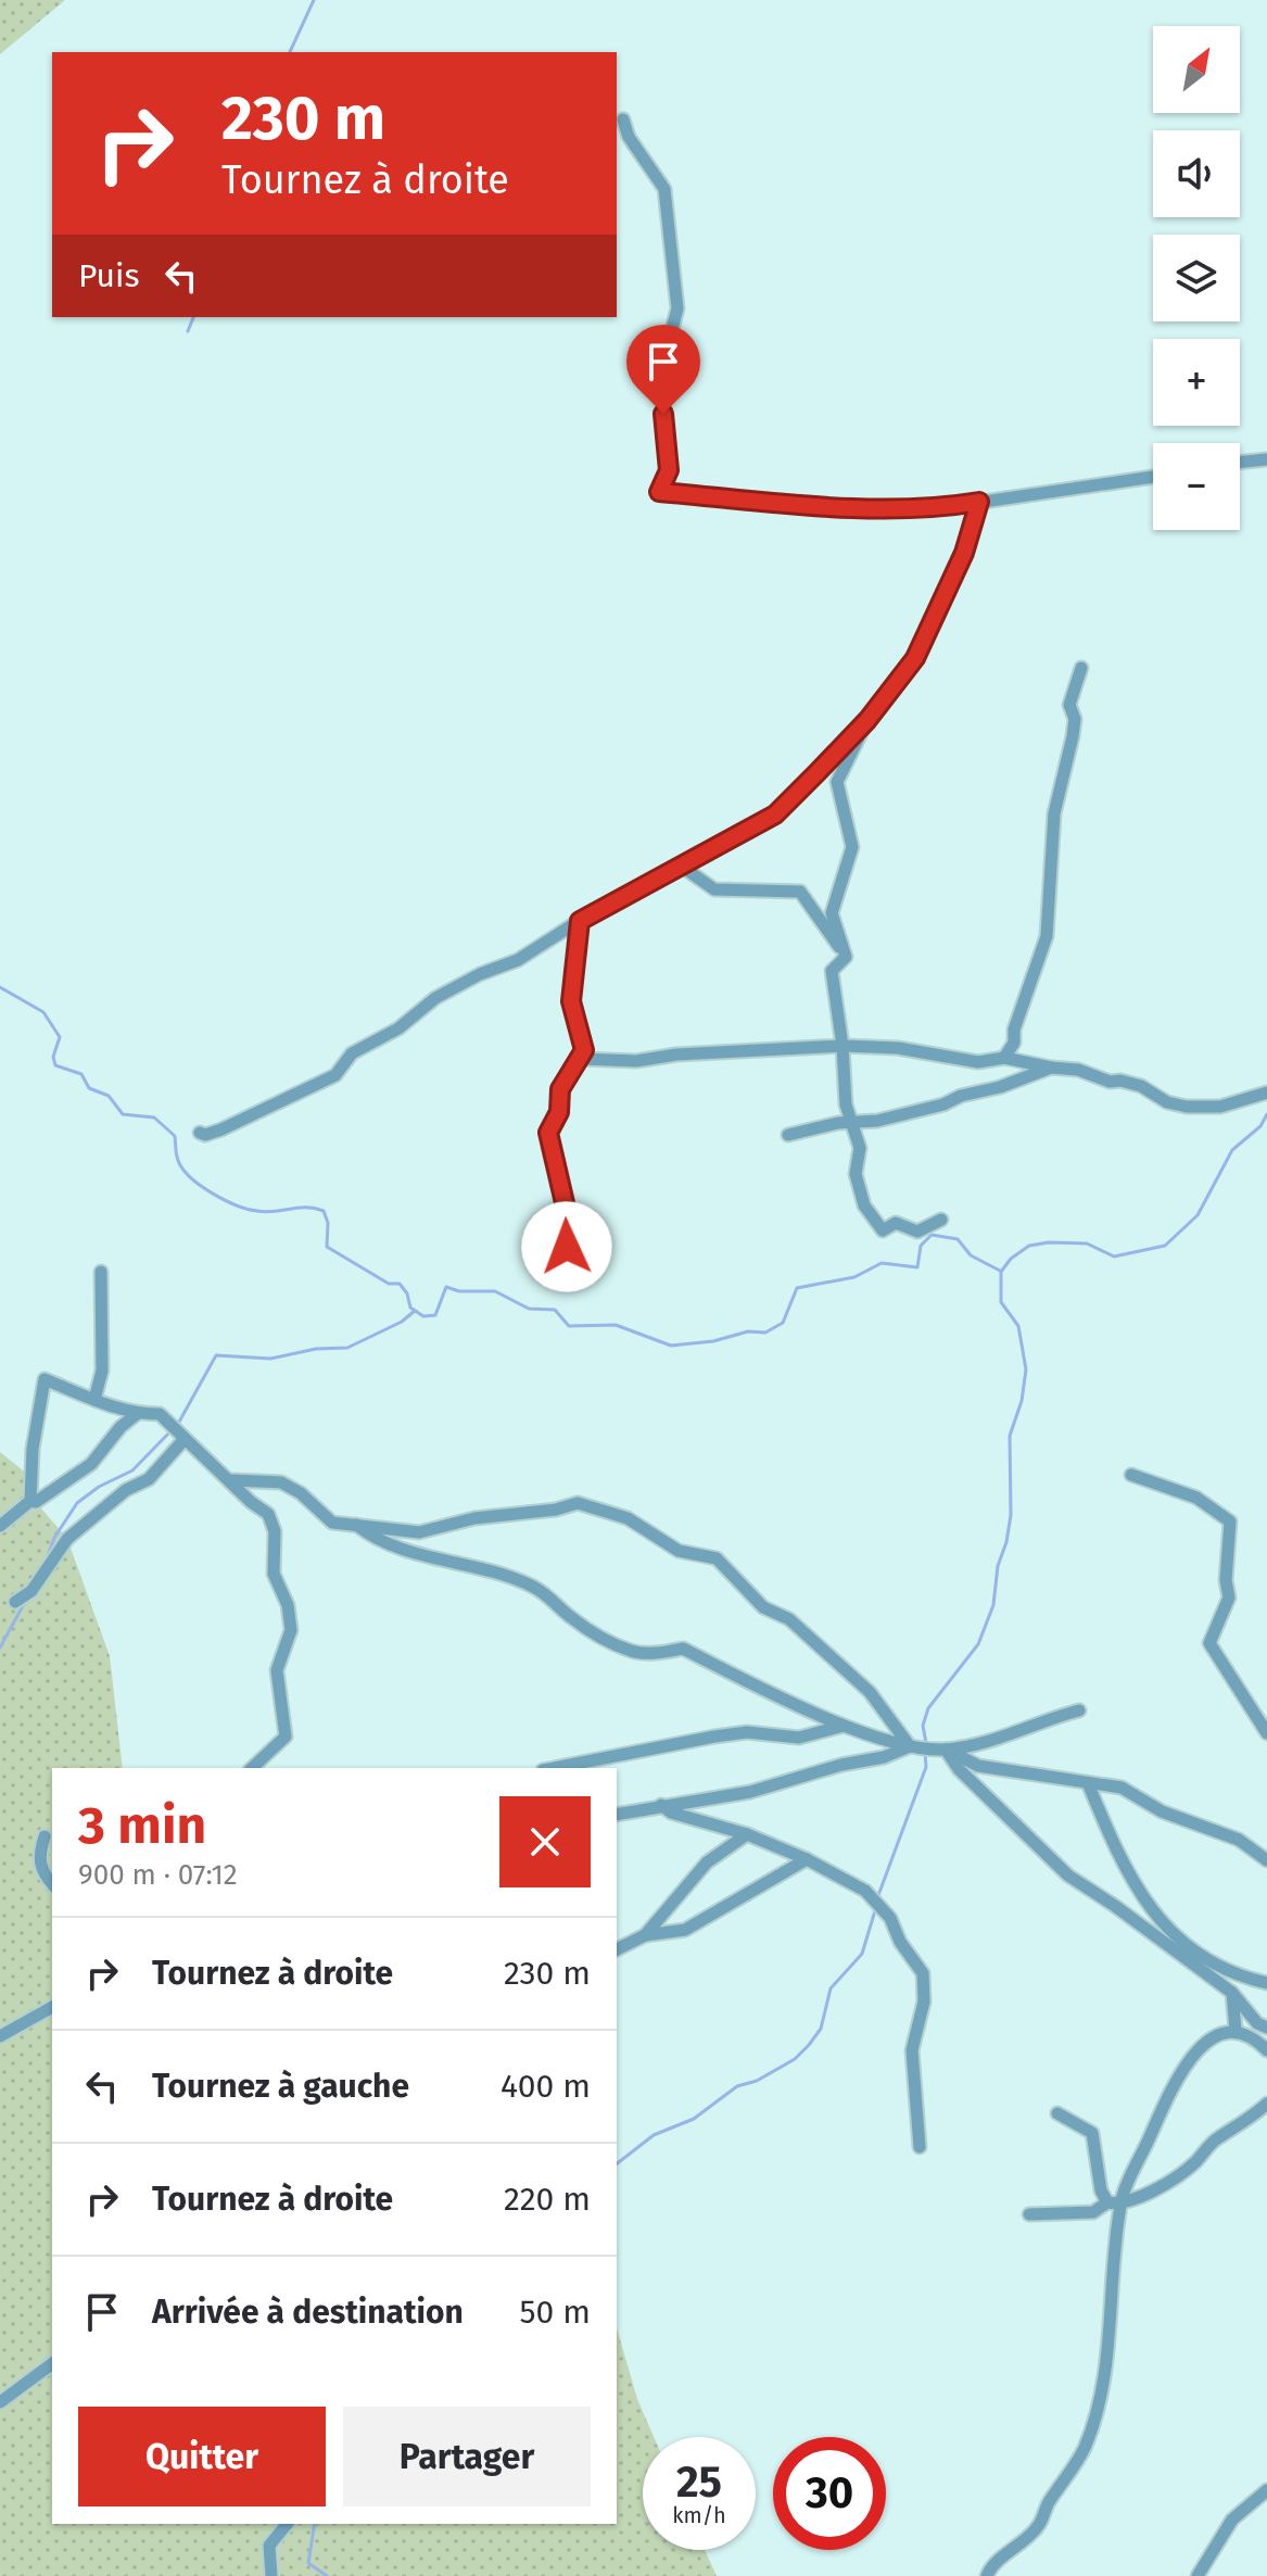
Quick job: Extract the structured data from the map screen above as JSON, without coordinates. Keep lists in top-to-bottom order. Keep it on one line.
{"north":"top right","page":{"map_buttons":["+","−"],"turn":["230 m","Tournez à droite"],"then":"Puis","heading":["3 min","900 m · 07:12"],"list":[{"name":"Tournez à droite","value":"230 m"},{"name":"Tournez à gauche","value":"400 m"},{"name":"Tournez à droite","value":"220 m"},{"name":"Arrivée à destination","value":"50 m"}],"buttons":["Quitter","Partager"],"speed":"25 km/h","limit":"30"}}
